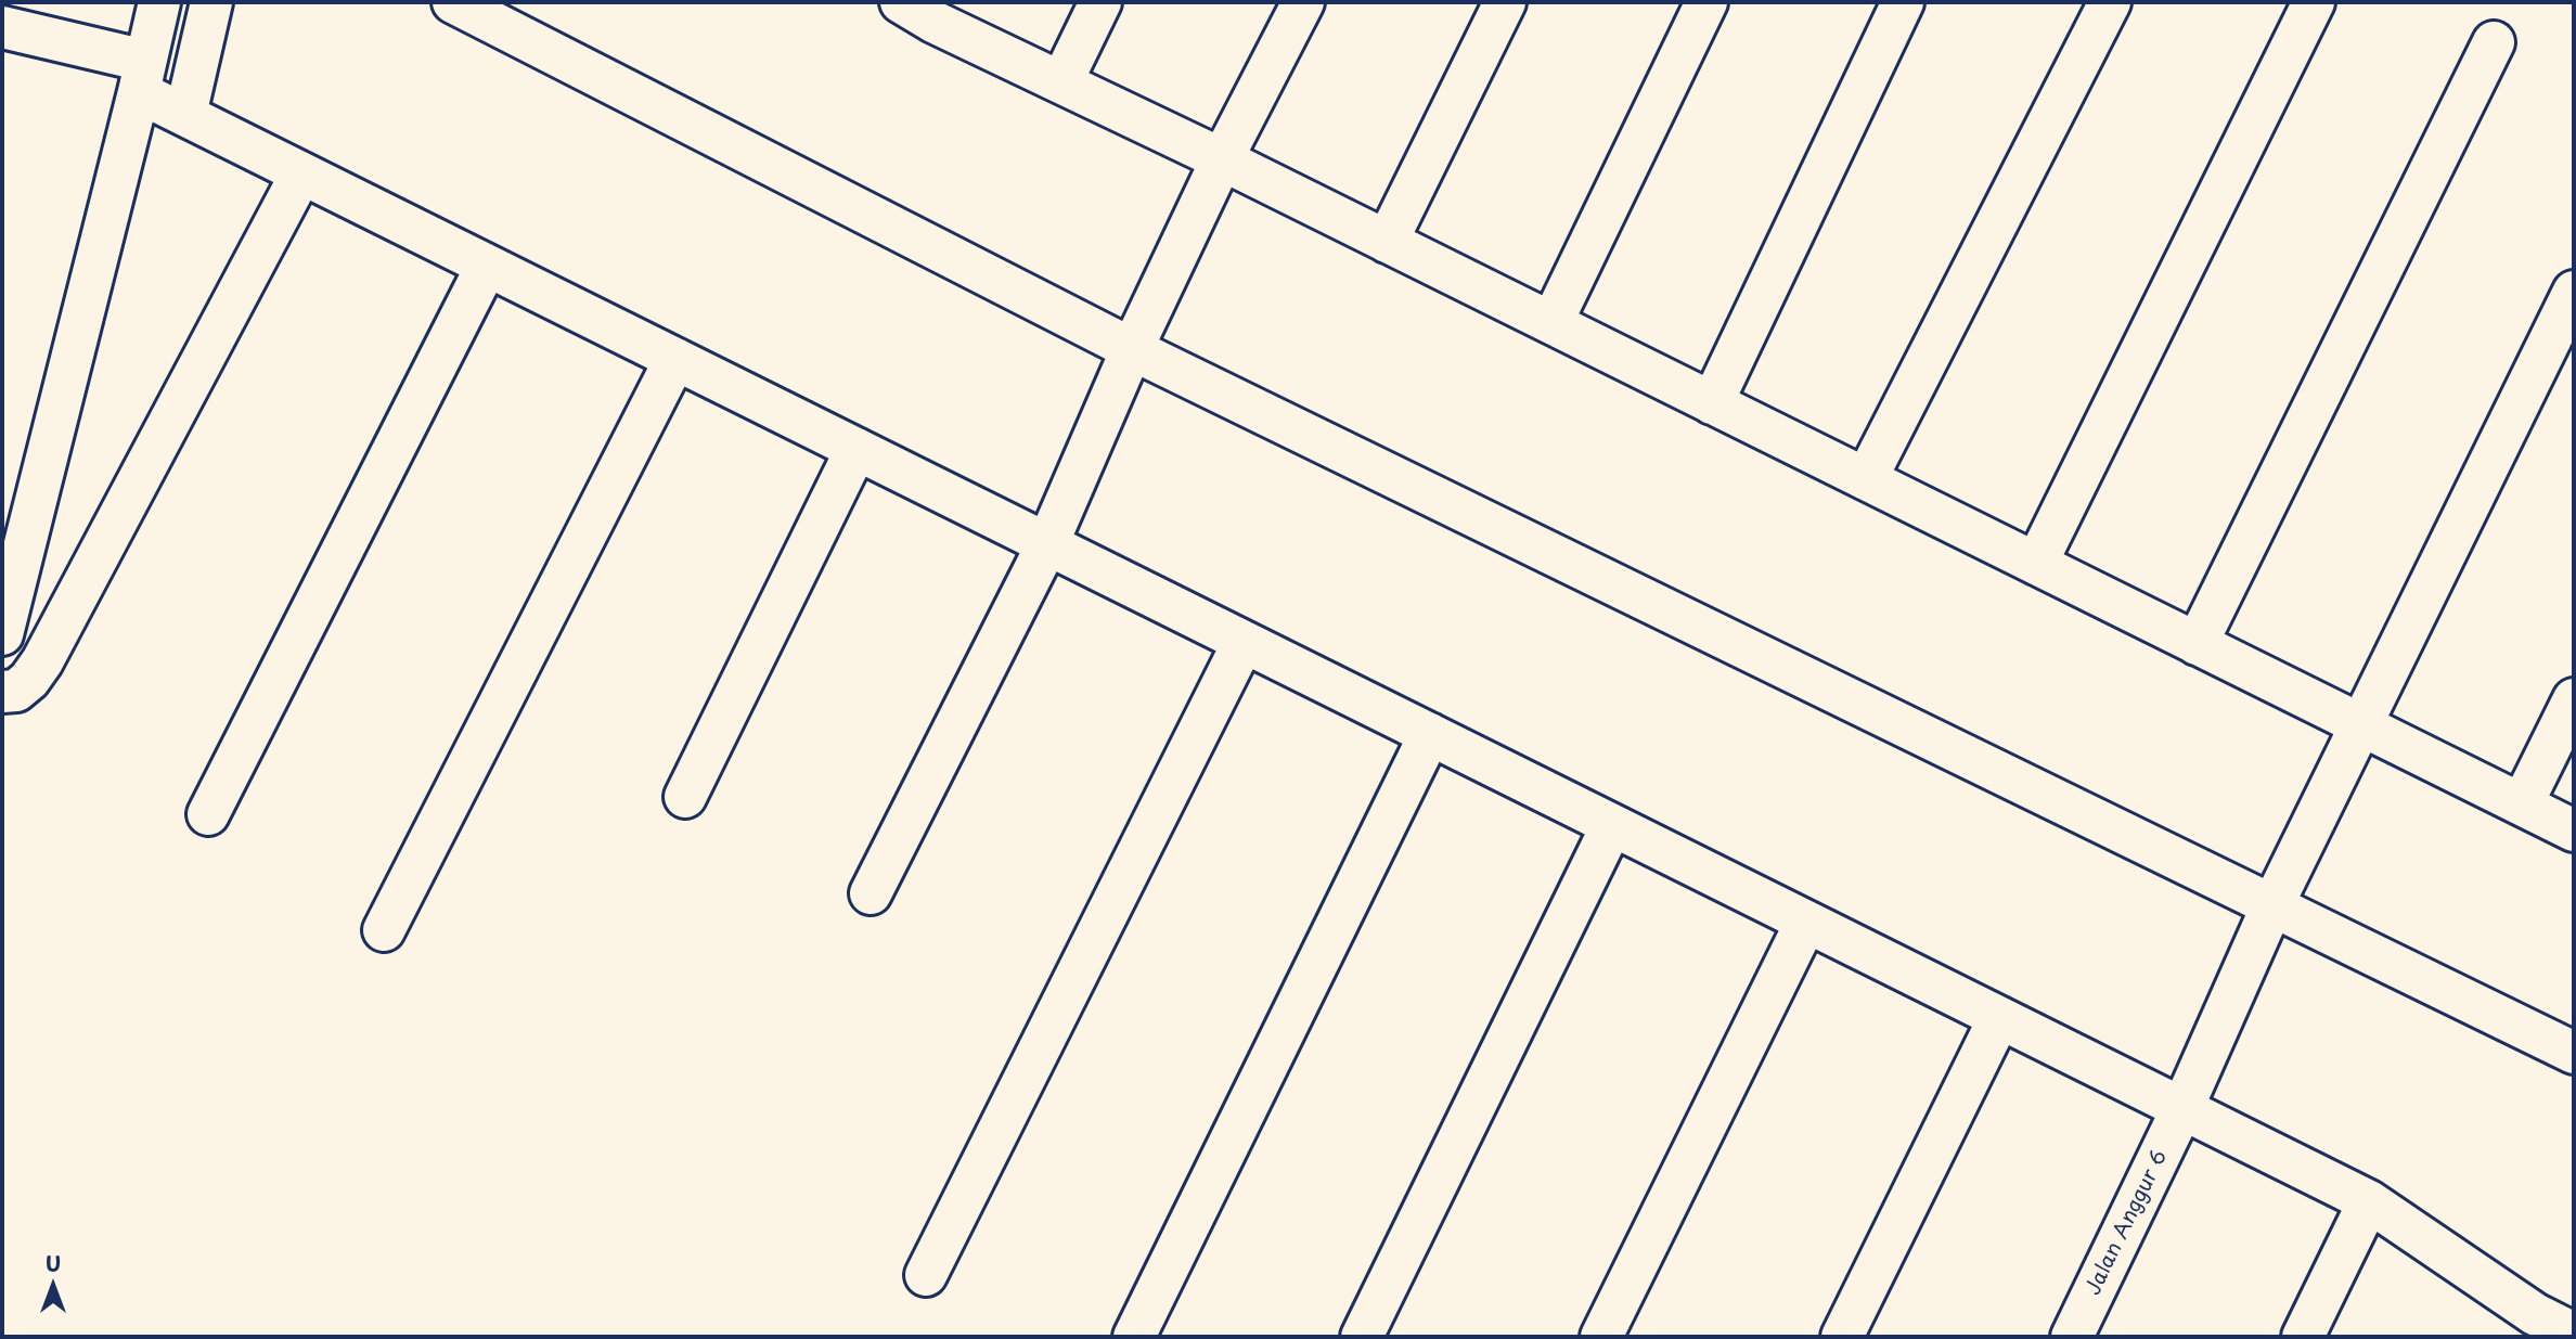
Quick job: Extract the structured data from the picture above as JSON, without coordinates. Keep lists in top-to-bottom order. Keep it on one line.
{"streets":{"street":["Jalan Anggur 6"]},"north":"top"}
